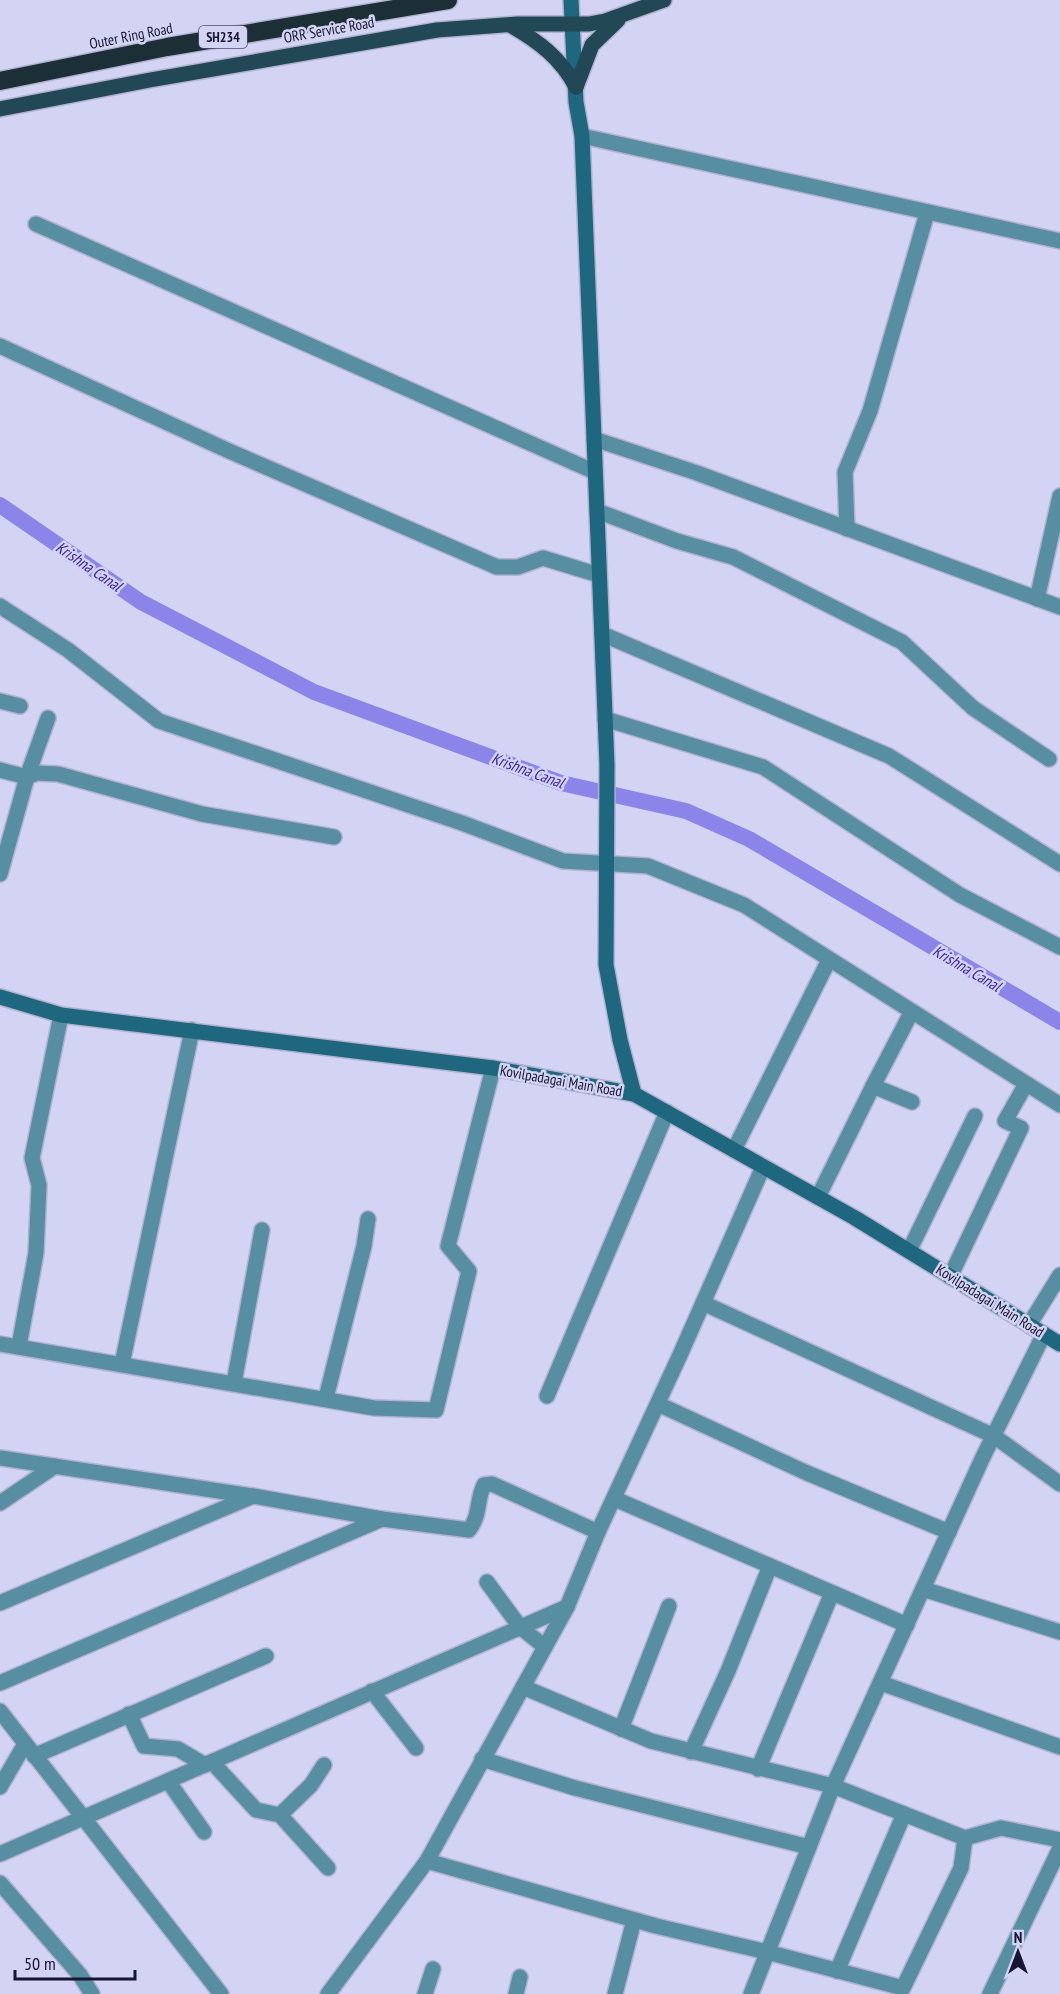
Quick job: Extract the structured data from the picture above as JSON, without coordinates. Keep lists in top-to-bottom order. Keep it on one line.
{"streets":{"highway":["Outer Ring Road","SH234"],"main road":["ORR Service Road"],"street":["Kovilpadagai Main Road"]},"water":["Krishna Canal"],"scale_bar":"50 m","north":"top"}
